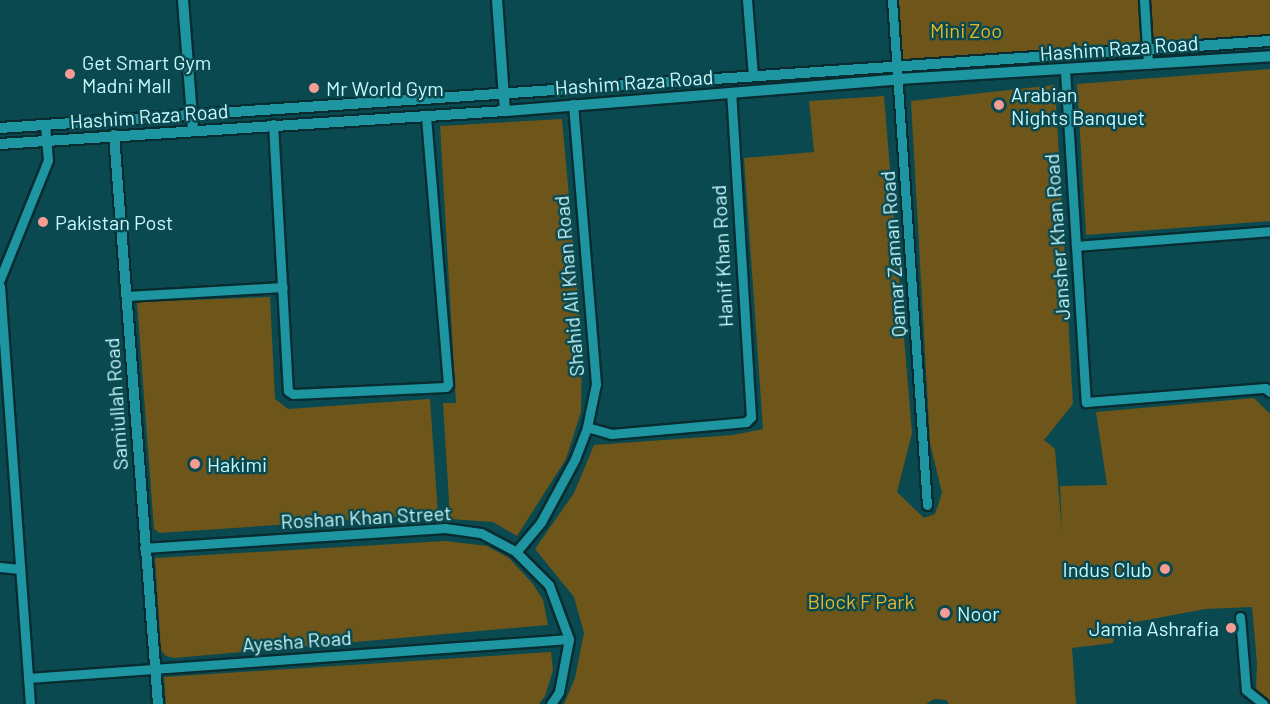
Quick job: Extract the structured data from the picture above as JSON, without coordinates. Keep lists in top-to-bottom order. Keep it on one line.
{"streets":{"street":["Hashim Raza Road","Jansher Khan Road","Qamar Zaman Road","Hanif Khan Road","Shahid Ali Khan Road","Samiullah Road","Roshan Khan Street","Ayesha Road"]},"crossings":[["Hashim Raza Road","Jansher Khan Road"],["Hashim Raza Road","Qamar Zaman Road"],["Hashim Raza Road","Hanif Khan Road"],["Hashim Raza Road","Shahid Ali Khan Road"],["Hashim Raza Road","Samiullah Road"],["Hanif Khan Road","Shahid Ali Khan Road"],["Shahid Ali Khan Road","Roshan Khan Street"],["Samiullah Road","Roshan Khan Street"],["Samiullah Road","Ayesha Road"],["Roshan Khan Street","Ayesha Road"]],"parks":["Mini Zoo","Block F Park"],"places":["Get Smart Gym Madni Mall","Mr World Gym","Arabian Nights Banquet","Pakistan Post","Hakimi","Indus Club","Noor","Jamia Ashrafia"]}
